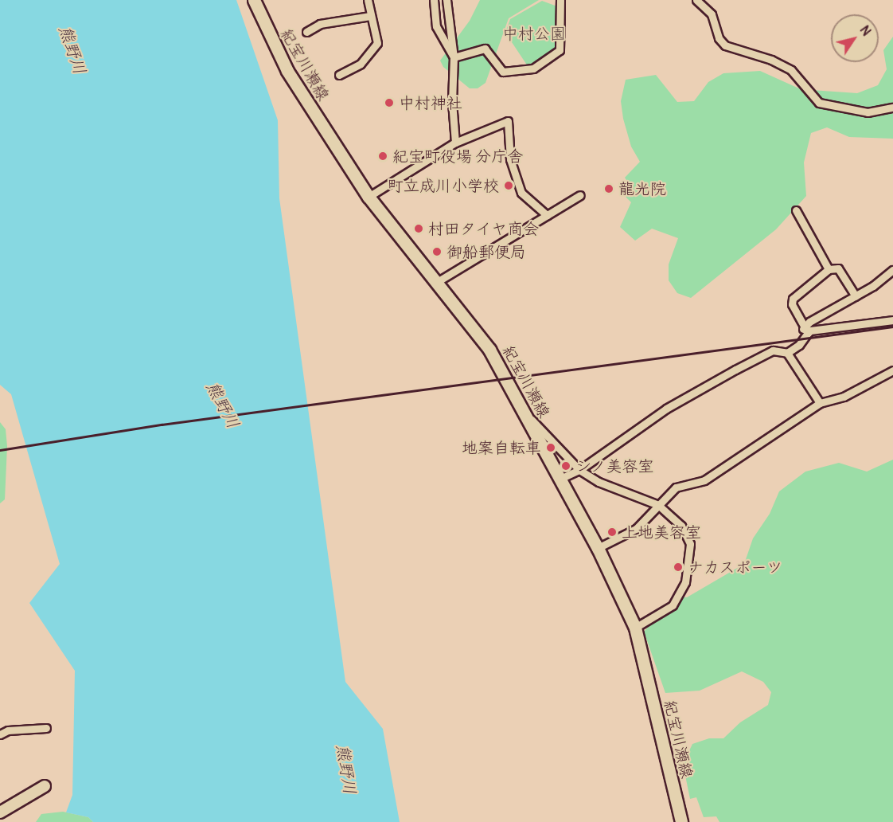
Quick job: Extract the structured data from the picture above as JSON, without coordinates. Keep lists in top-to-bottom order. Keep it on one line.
{"streets":{"main road":["紀宝川瀬線"]},"water":["熊野川"],"parks":["中村公園"],"places":["中村神社","紀宝町役場 分庁舎","町立成川小学校","龍光院","村田タイヤ商会","御船郵便局","地案自転車","シノ美容室","上地美容室","ナカスポーツ"],"north":"top right"}
